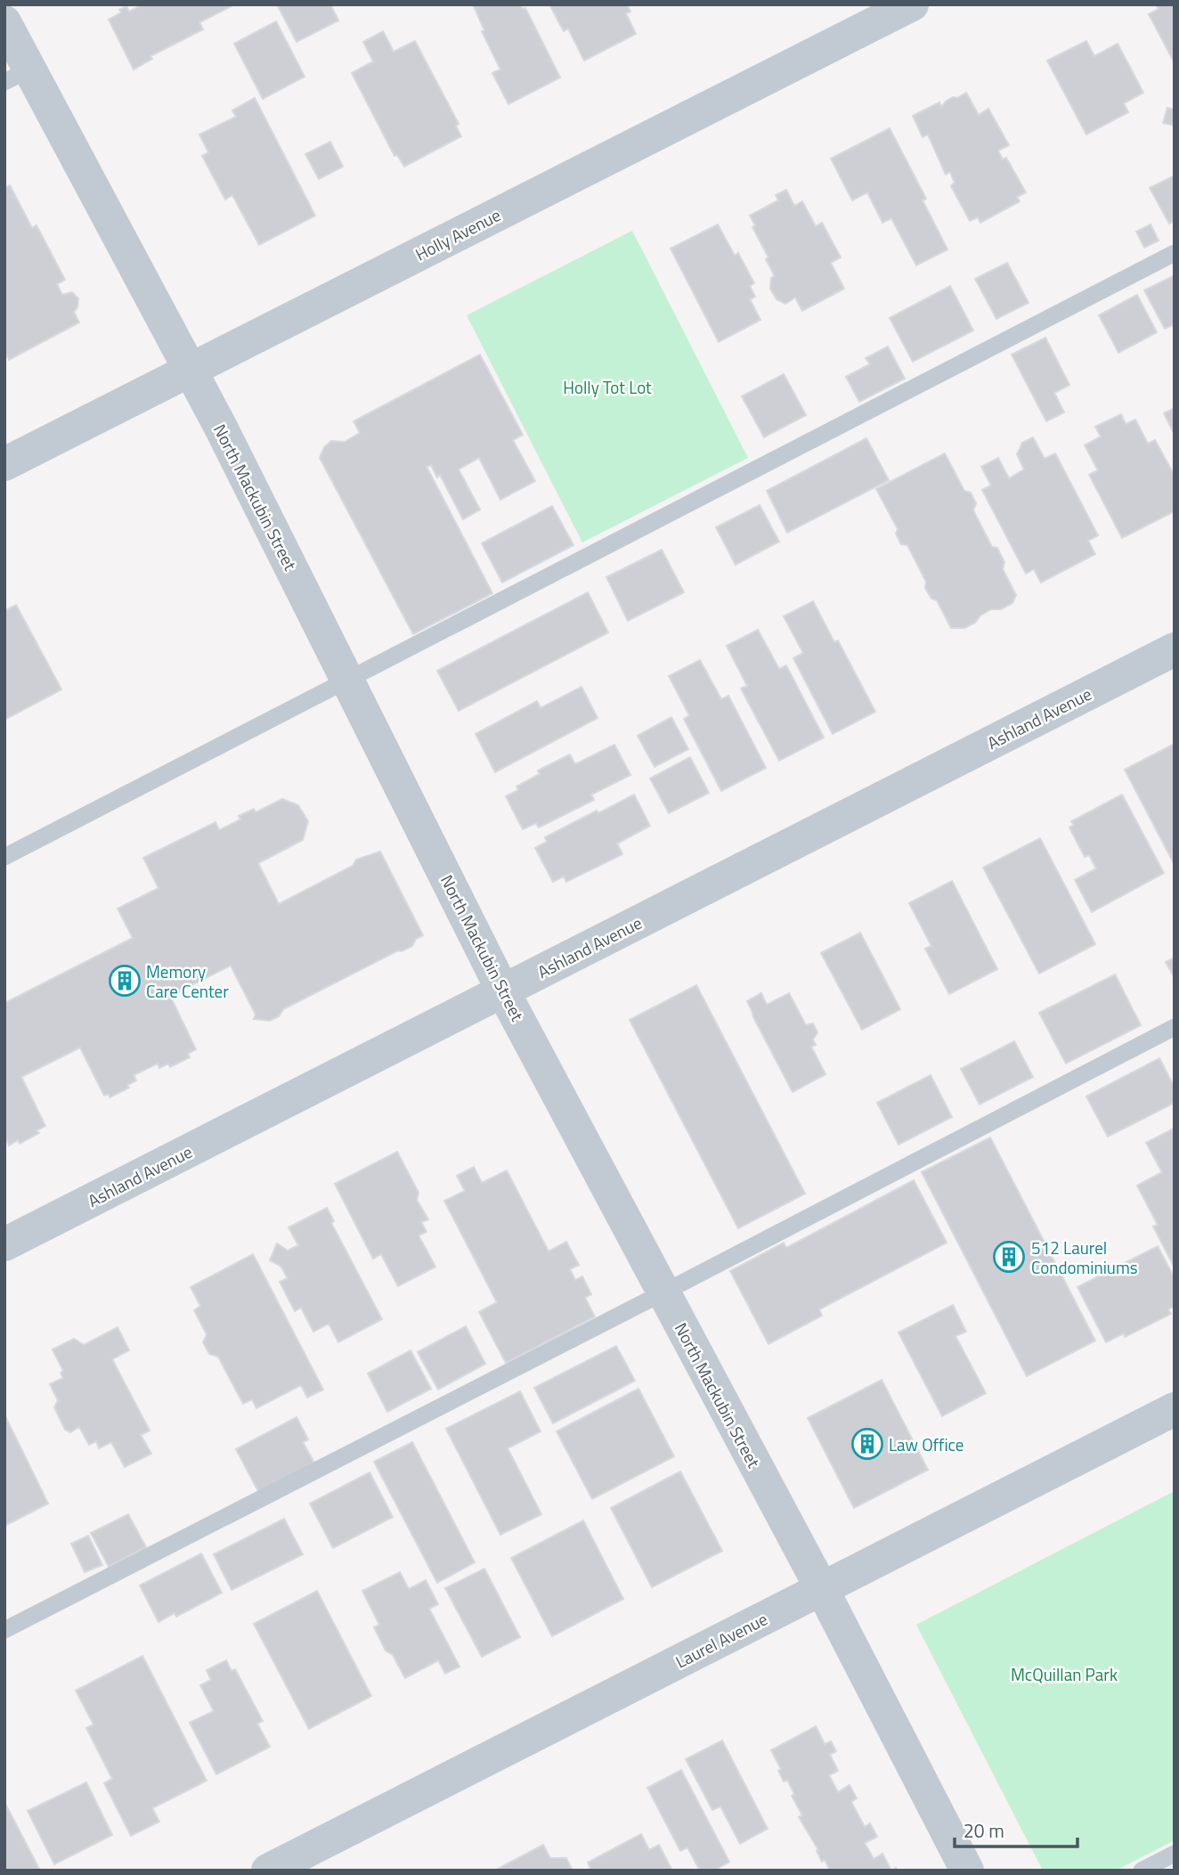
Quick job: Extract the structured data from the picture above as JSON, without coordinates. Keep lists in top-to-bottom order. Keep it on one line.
{"streets":{"street":["Holly Avenue","North Mackubin Street","Ashland Avenue","Laurel Avenue"]},"crossings":[["Holly Avenue","North Mackubin Street"],["North Mackubin Street","Ashland Avenue"],["North Mackubin Street","Laurel Avenue"]],"parks":["Holly Tot Lot","McQuillan Park"],"places":{"building":["Memory Care Center","512 Laurel Condominiums","Law Office"]},"scale_bar":"20 m"}
